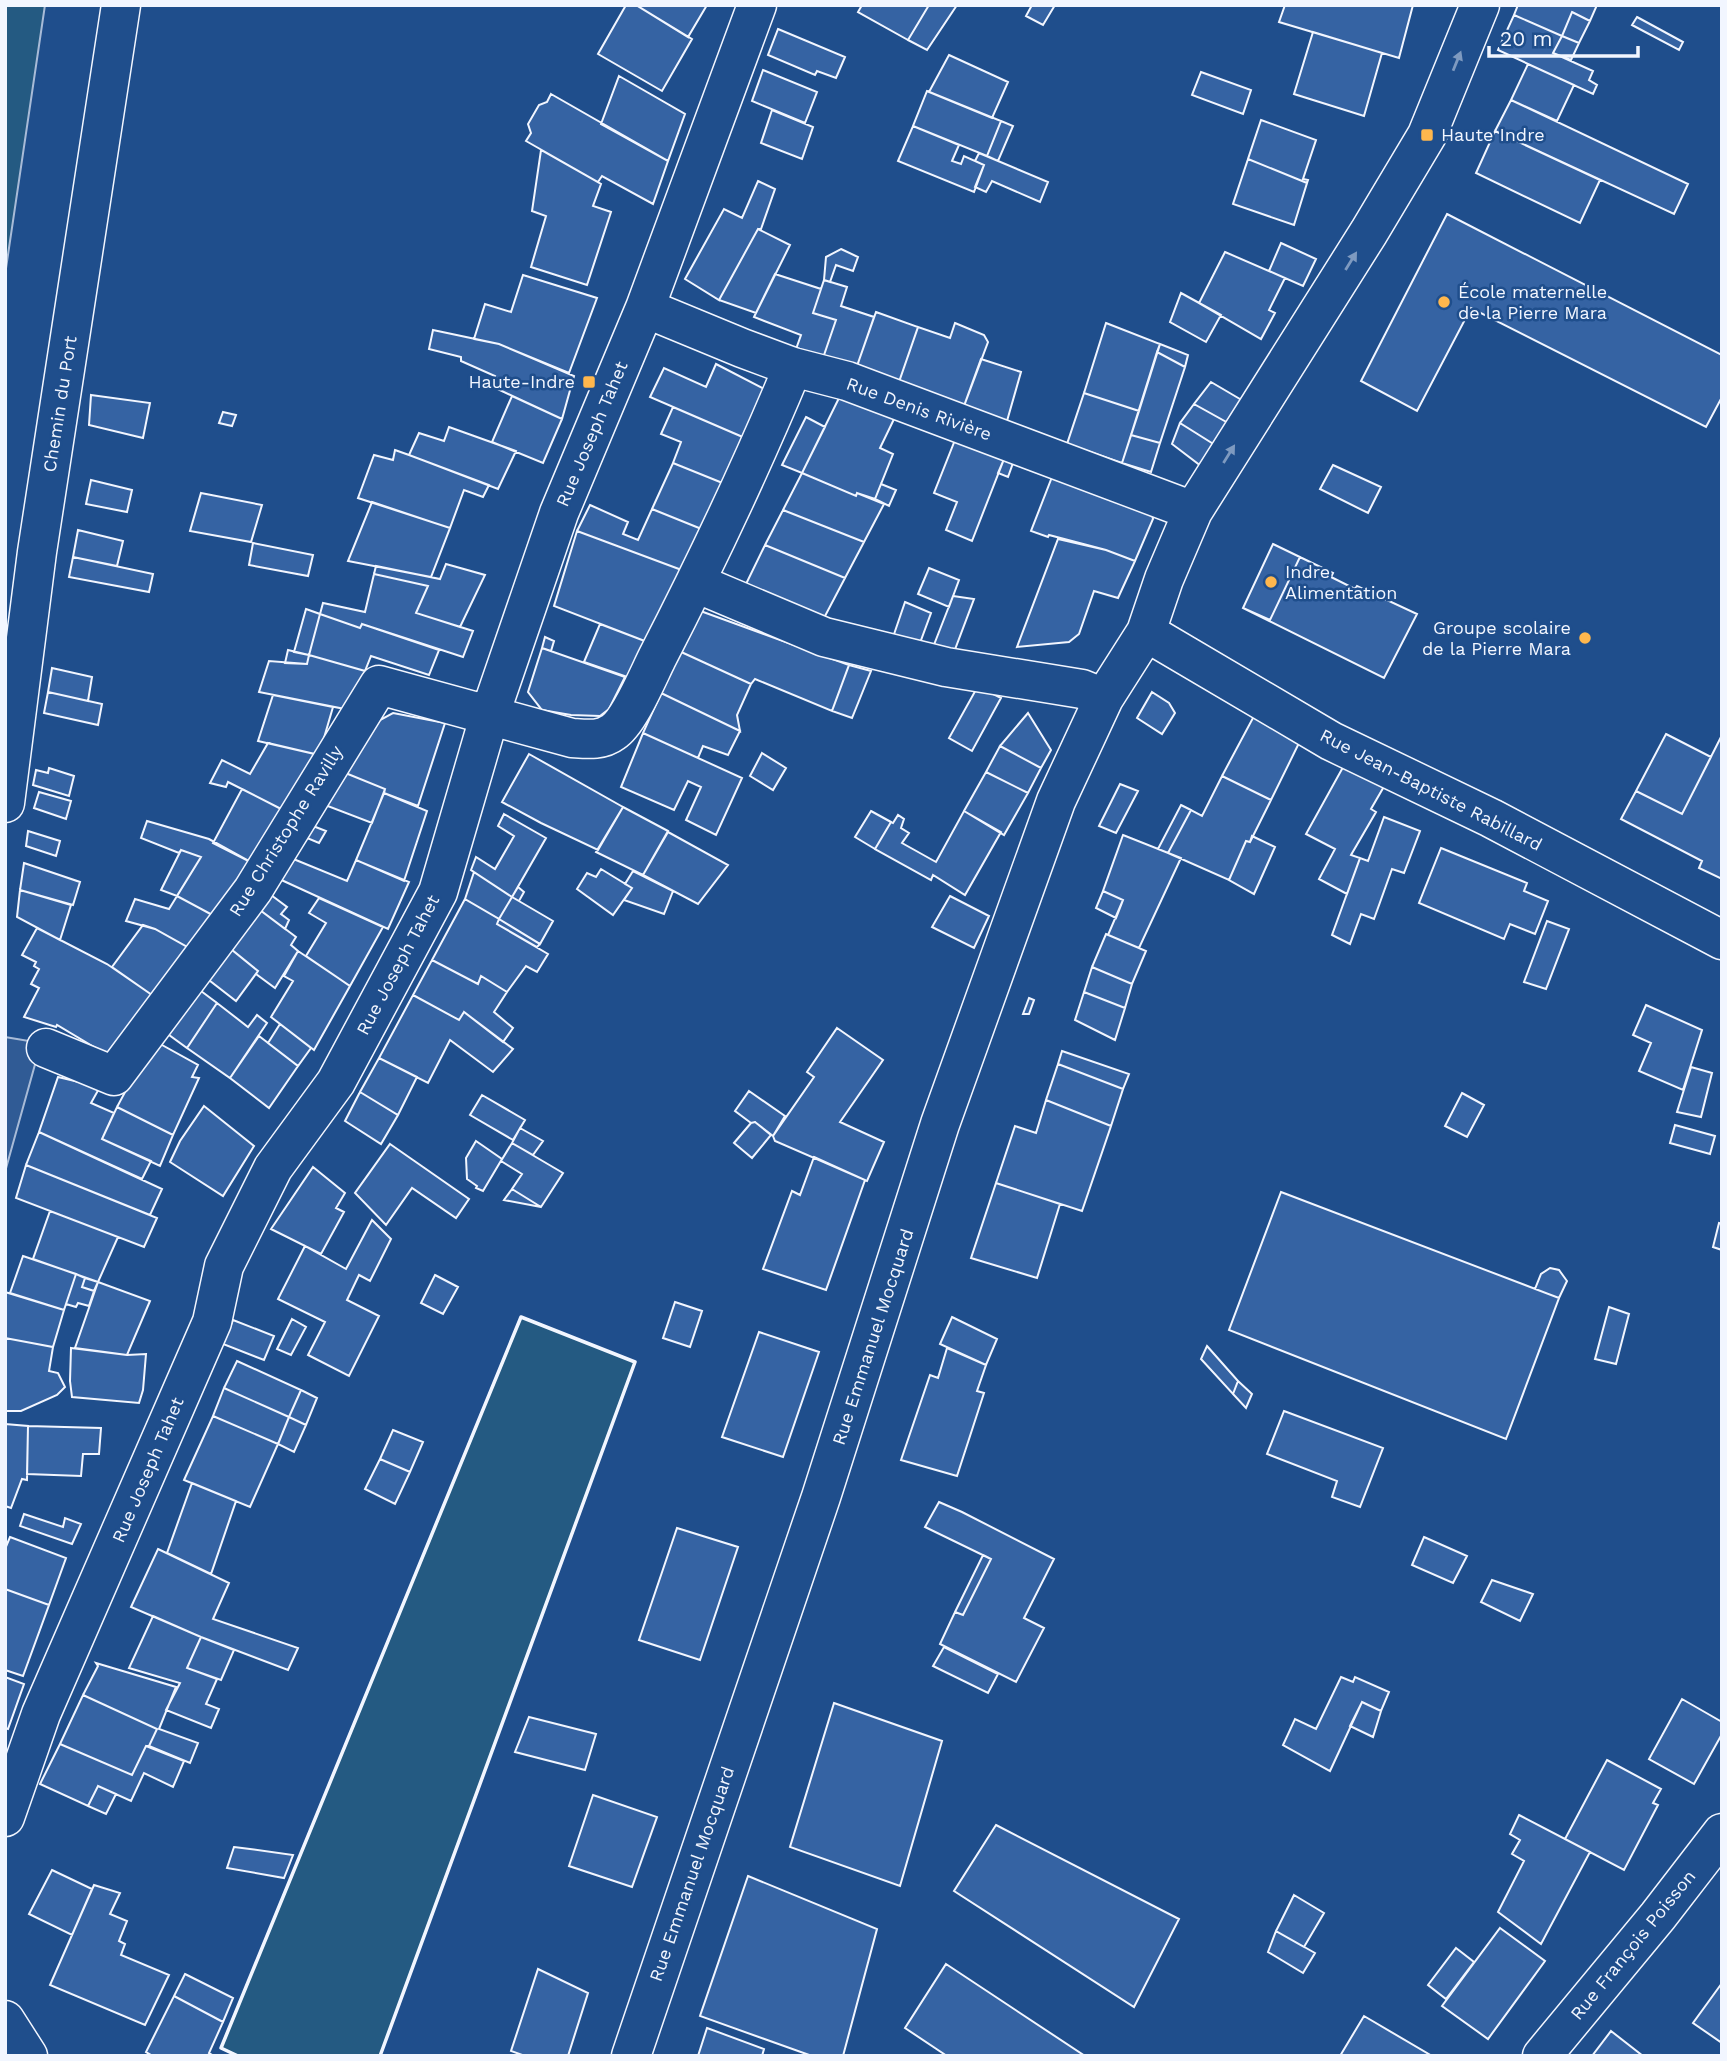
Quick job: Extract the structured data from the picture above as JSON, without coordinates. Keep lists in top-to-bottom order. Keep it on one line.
{"streets":{"street":["Chemin du Port","Rue Denis Rivière","Rue Joseph Tahet","Rue Jean-Baptiste Rabillard","Rue Christophe Ravilly","Rue Emmanuel Mocquard","Rue François Poisson"]},"crossings":[["Rue Denis Rivière","Rue Joseph Tahet"],["Rue Joseph Tahet","Rue Christophe Ravilly"],["Rue Jean-Baptiste Rabillard","Rue Emmanuel Mocquard"]],"places":{"transit":["Haute Indre","Haute-Indre"],"other":["École maternelle de la Pierre Mara","Indre Alimentation","Groupe scolaire de la Pierre Mara"]},"scale_bar":"20 m"}
